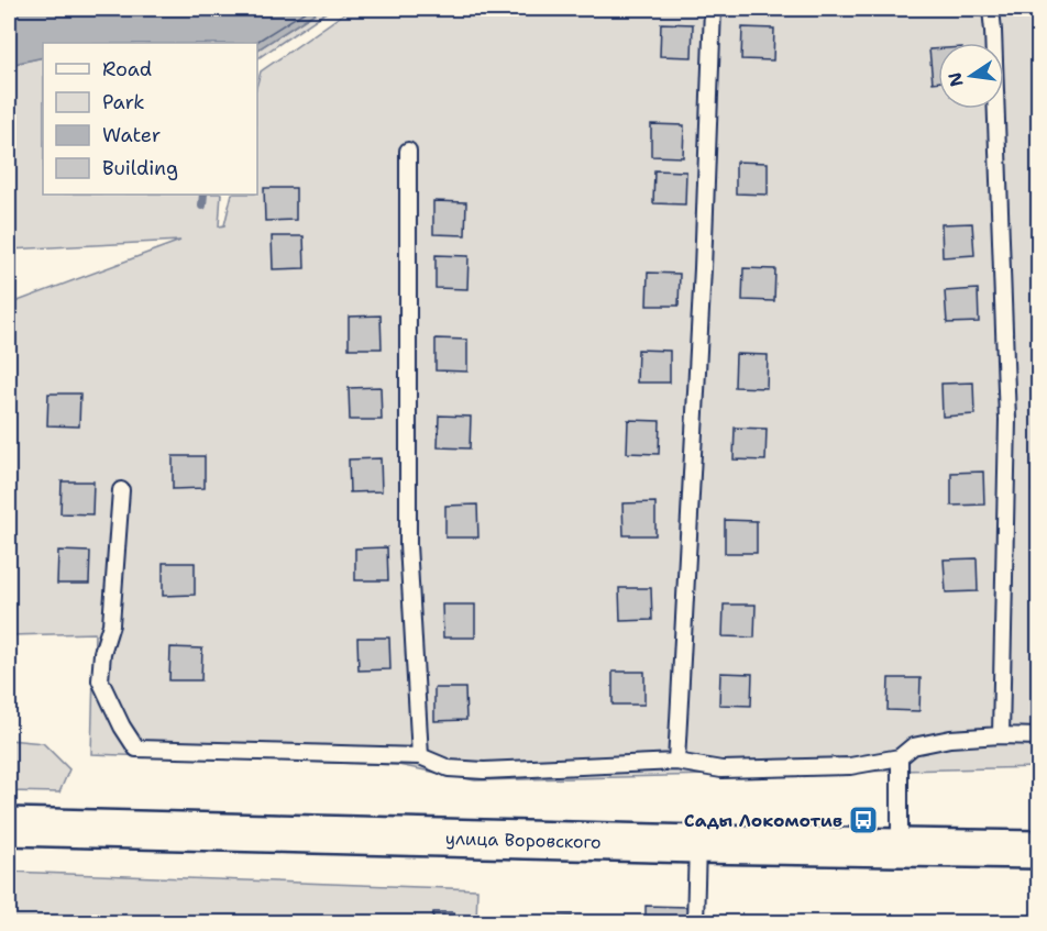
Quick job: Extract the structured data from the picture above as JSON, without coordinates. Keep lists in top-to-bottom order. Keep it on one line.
{"streets":{"main road":["улица Воровского"]},"places":{"bus stop":["Сады Локомотив"]},"legend":["Road","Park","Water","Building"],"north":"left"}
